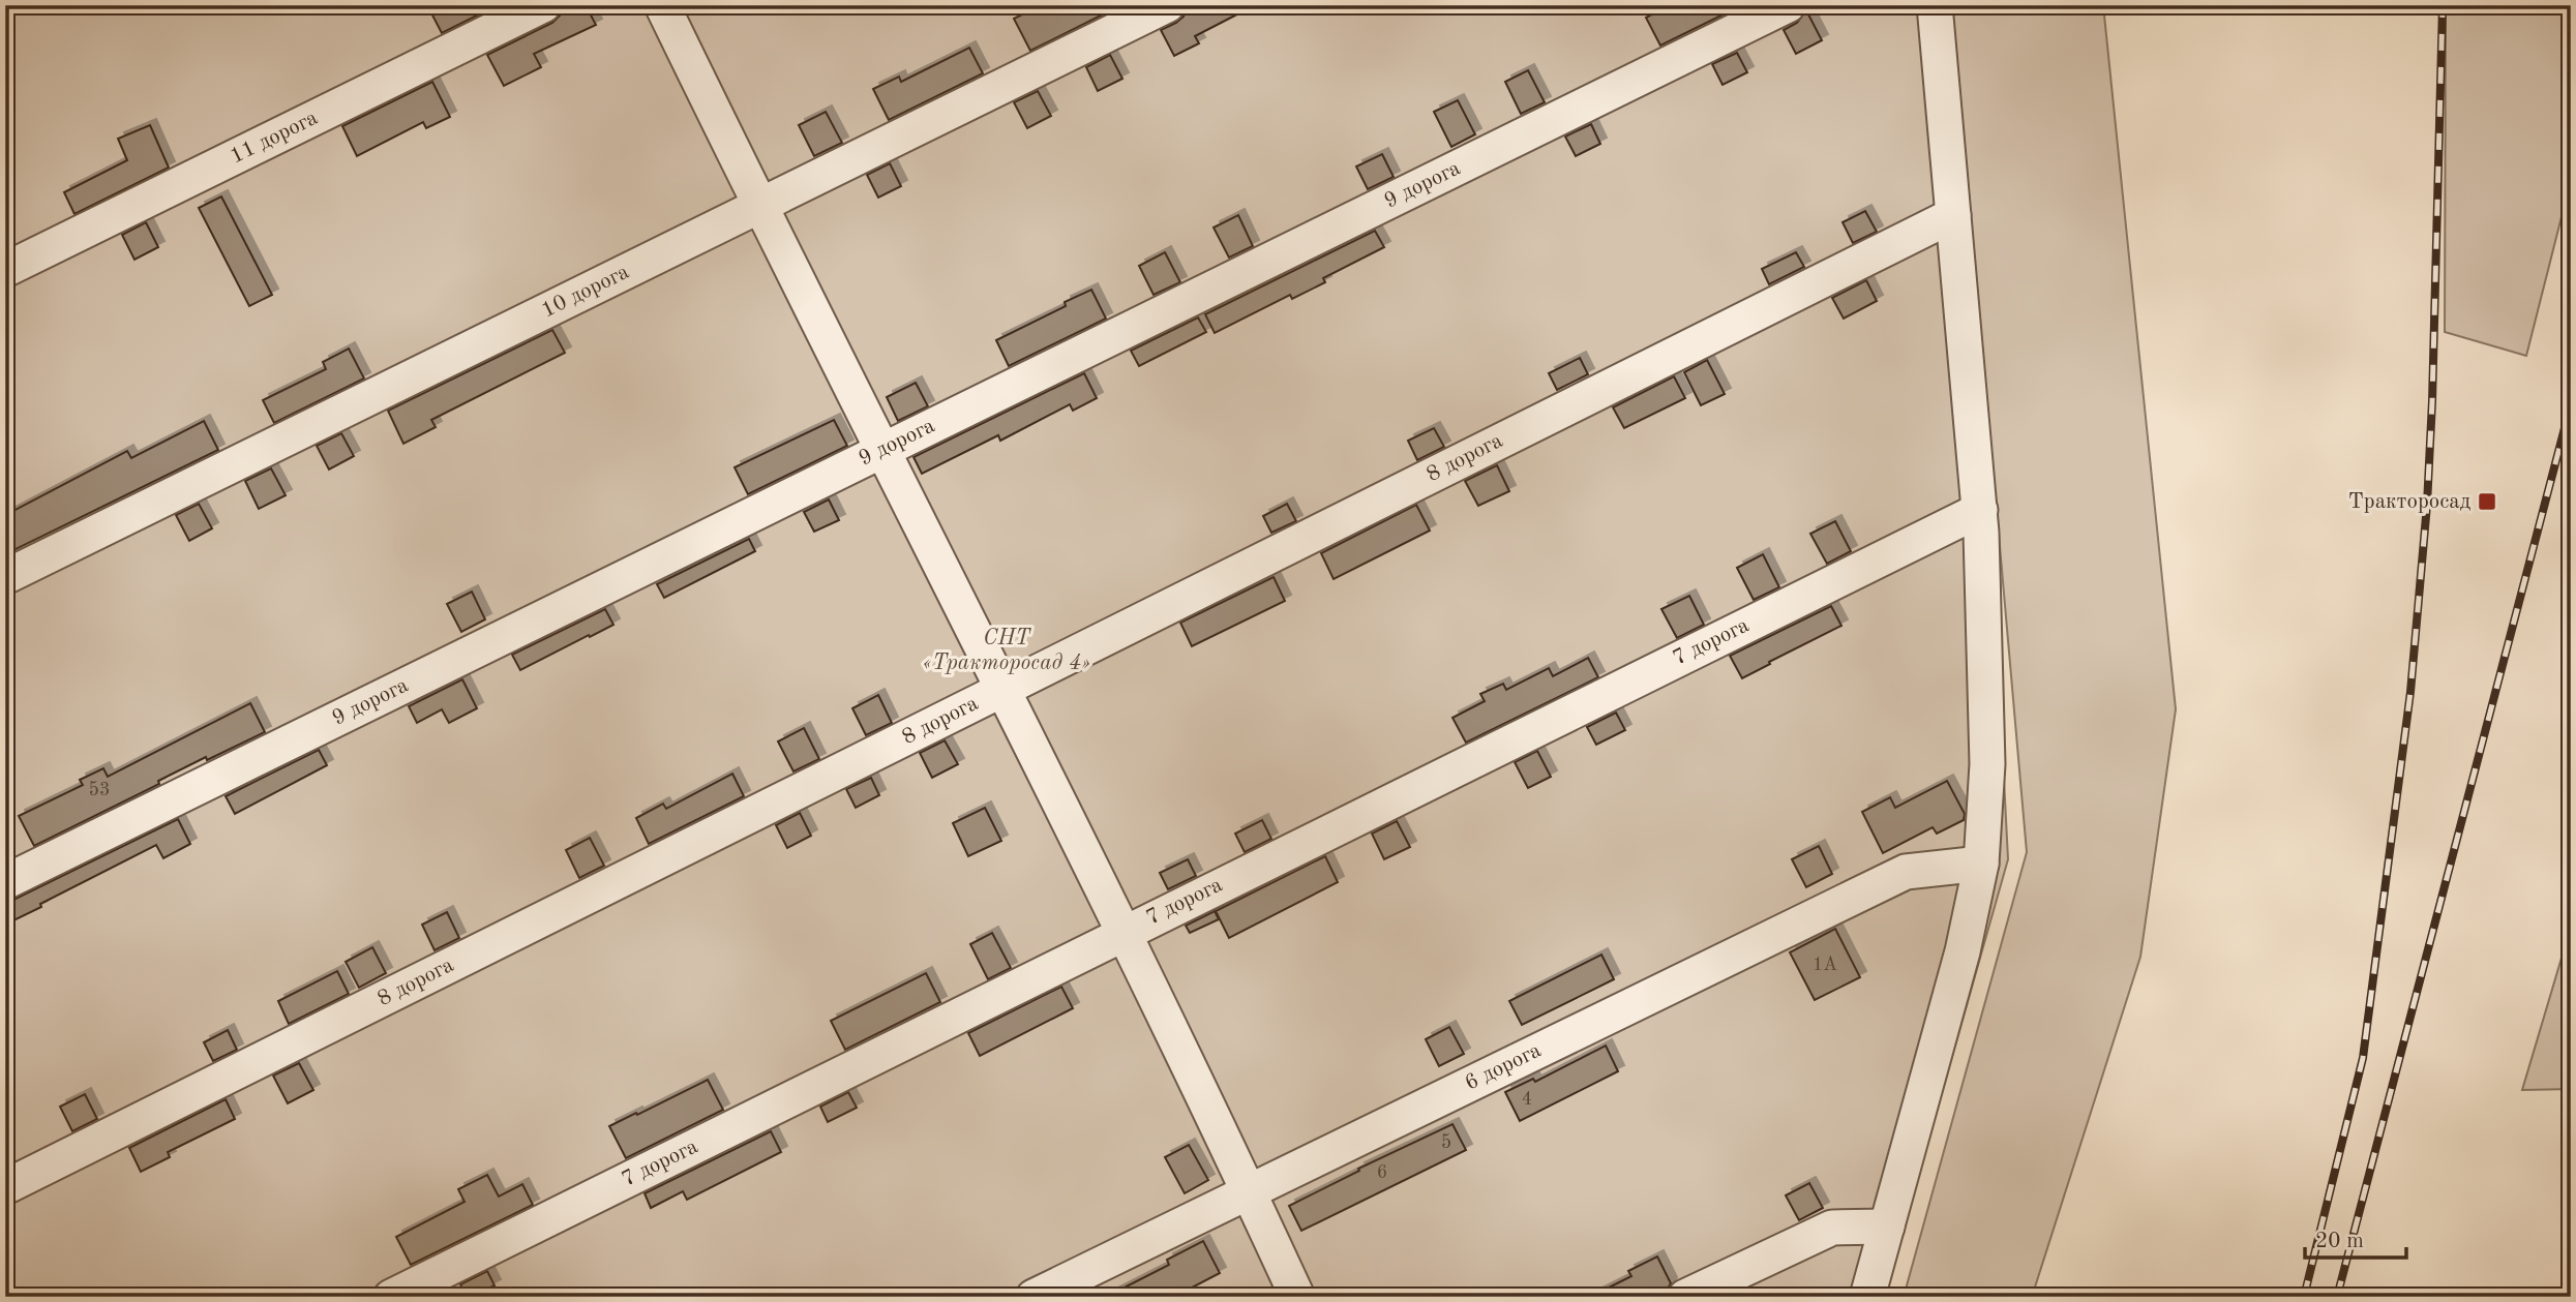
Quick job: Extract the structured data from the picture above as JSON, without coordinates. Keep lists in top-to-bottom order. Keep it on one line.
{"streets":{"street":["11 дорога","9 дорога","10 дорога","8 дорога","7 дорога","6 дорога"]},"parks":["СНТ «Тракторосад 4»"],"places":{"transit":["Тракторосад"]},"house_numbers":["53","1А","4","5","6"],"scale_bar":"20 m"}
